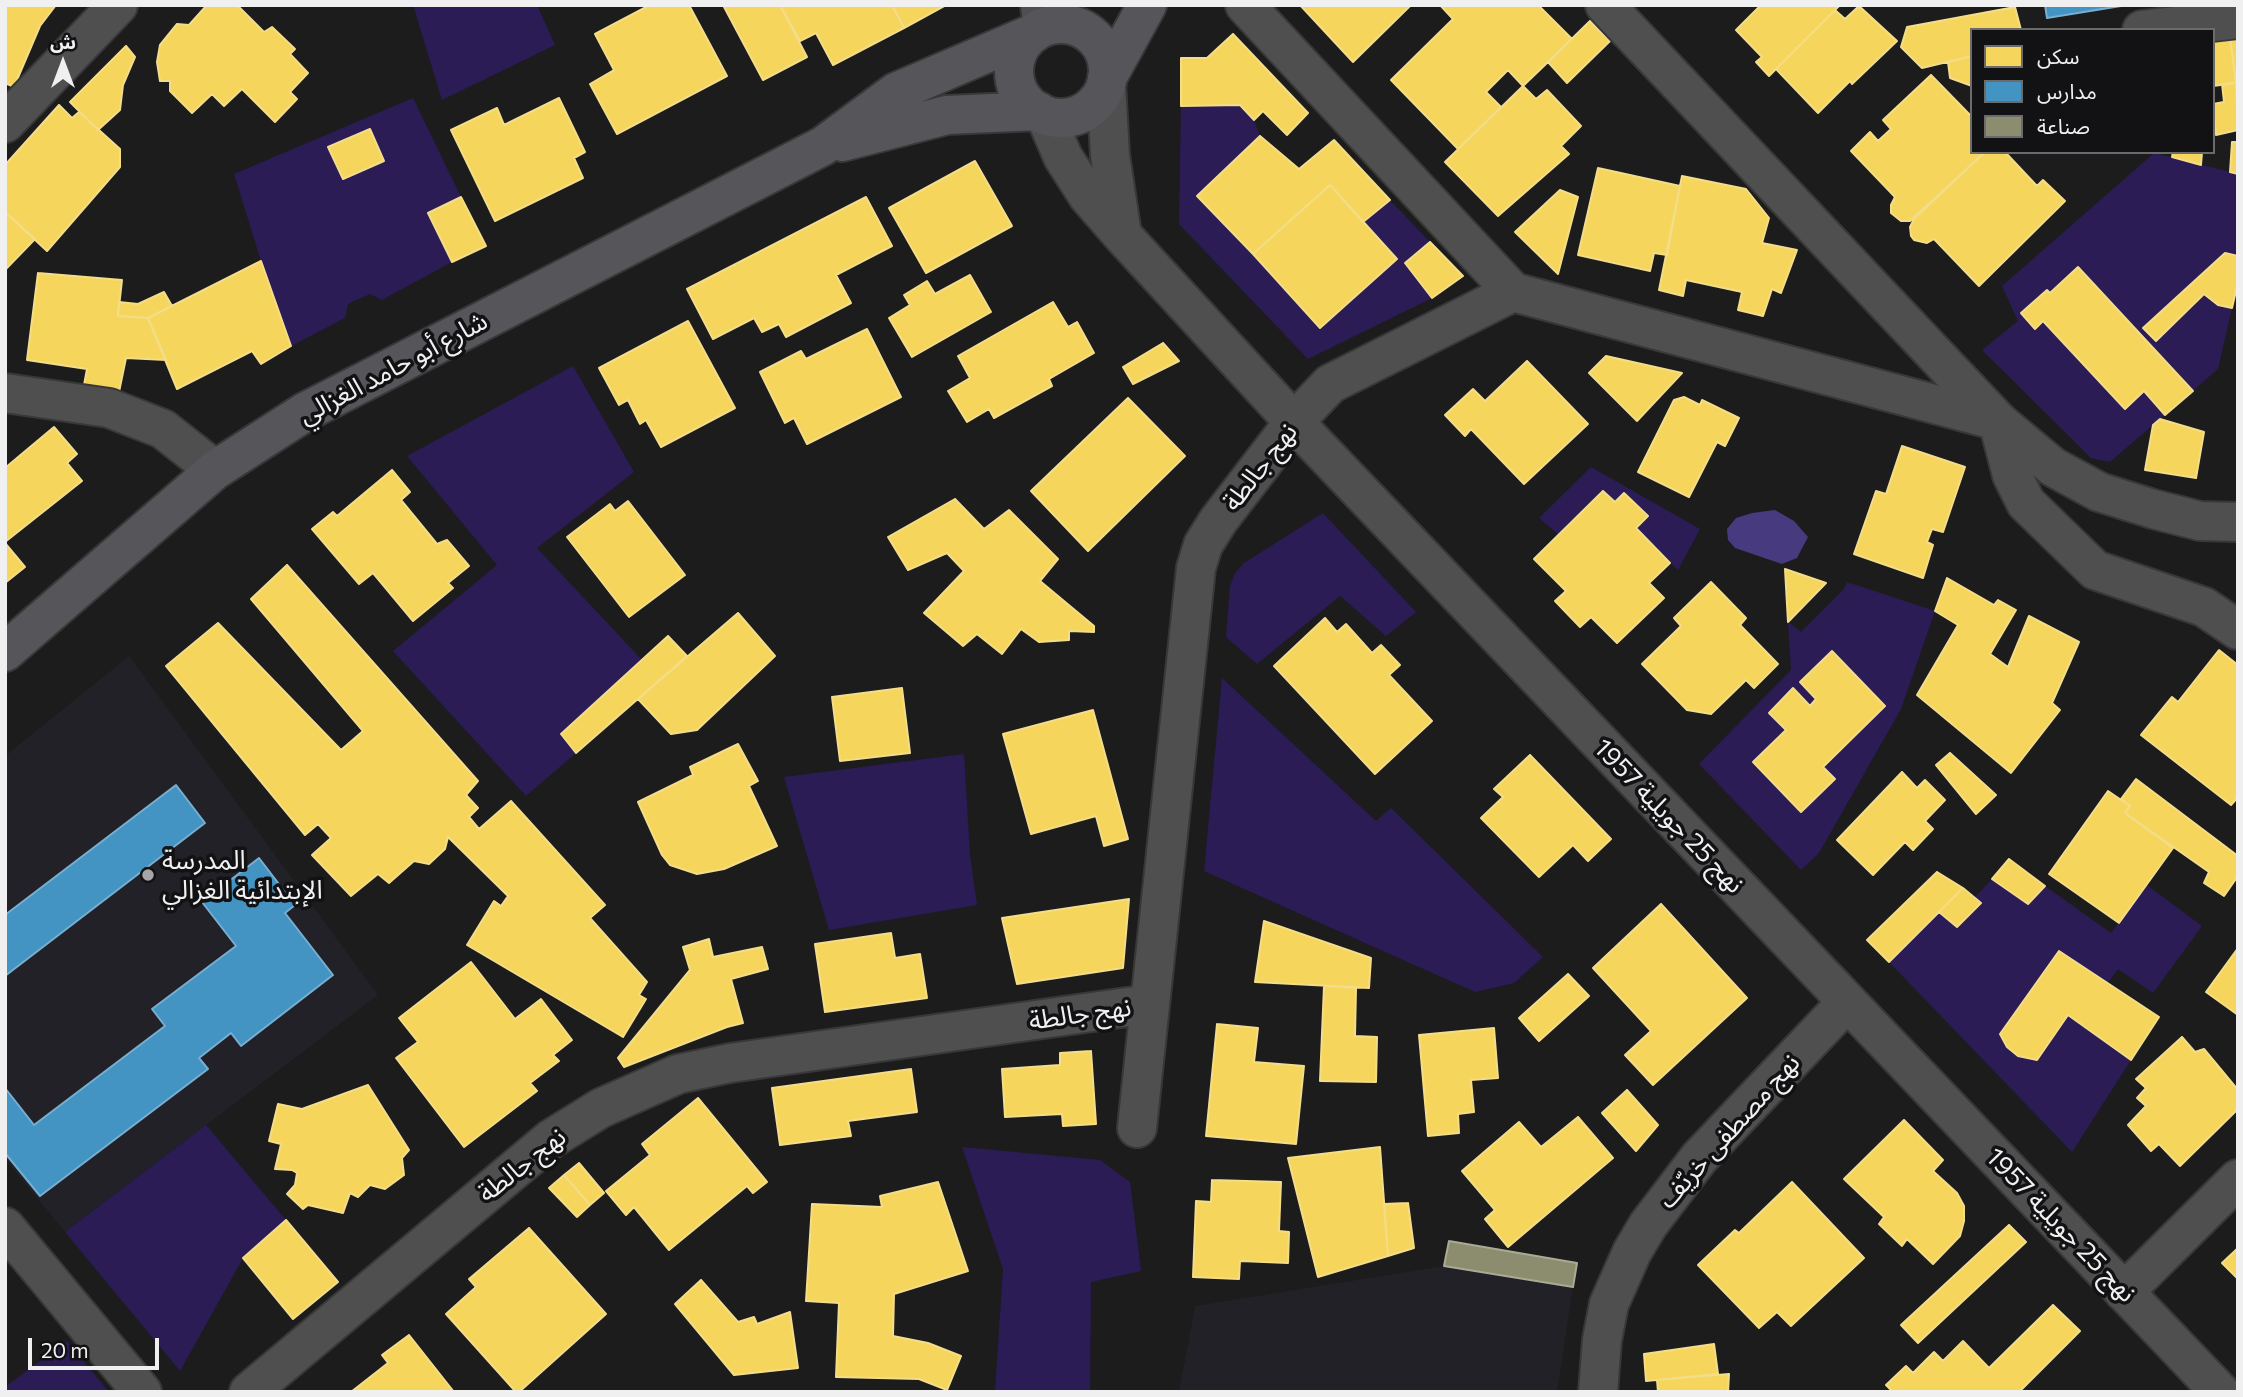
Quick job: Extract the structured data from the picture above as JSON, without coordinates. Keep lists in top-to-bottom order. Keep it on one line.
{"streets":{"main road":["شارع أبو حامد الغزالي"],"street":["نهج جالطة","نهج 25 جويلية 1957","نهج مصطفى خريّف"]},"crossings":[["شارع أبو حامد الغزالي","نهج 25 جويلية 1957"],["نهج جالطة","نهج 25 جويلية 1957"],["نهج 25 جويلية 1957","نهج مصطفى خريّف"]],"places":["المدرسة الإبتدائية الغزالي"],"legend":["سكن","مدارس","صناعة"],"scale_bar":"20 m","north":"top"}
